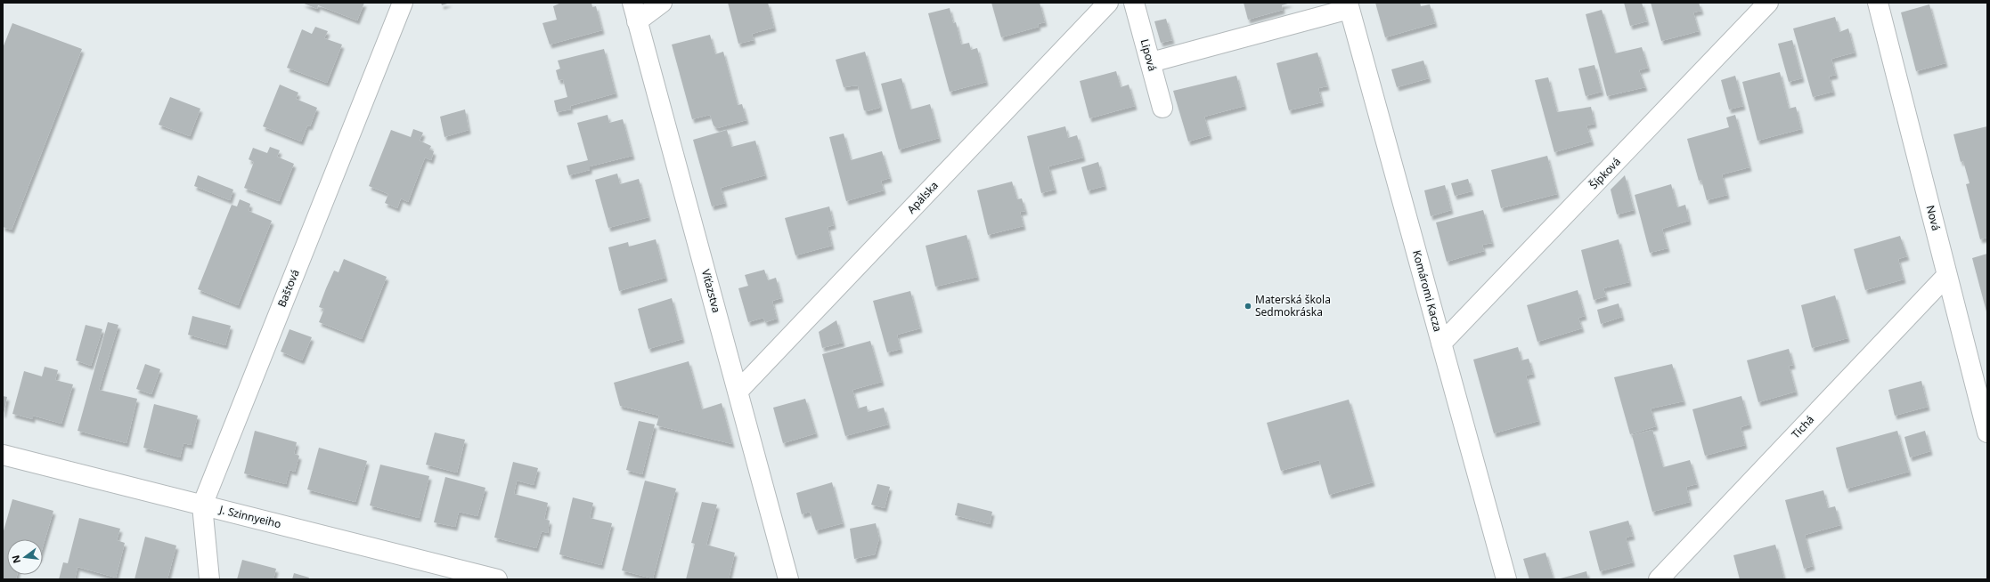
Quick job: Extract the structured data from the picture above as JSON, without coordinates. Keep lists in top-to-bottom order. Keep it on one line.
{"streets":{"street":["Lipová","Šípková","Apálska","Nová","Baštová","Víťazstva","Komáromi Kacza","Tichá","J. Szinnyeiho"]},"crossings":[["Šípková","Komáromi Kacza"],["Apálska","Víťazstva"],["Nová","Tichá"],["Baštová","J. Szinnyeiho"]],"places":["Materská škola Sedmokráska"],"north":"left"}
